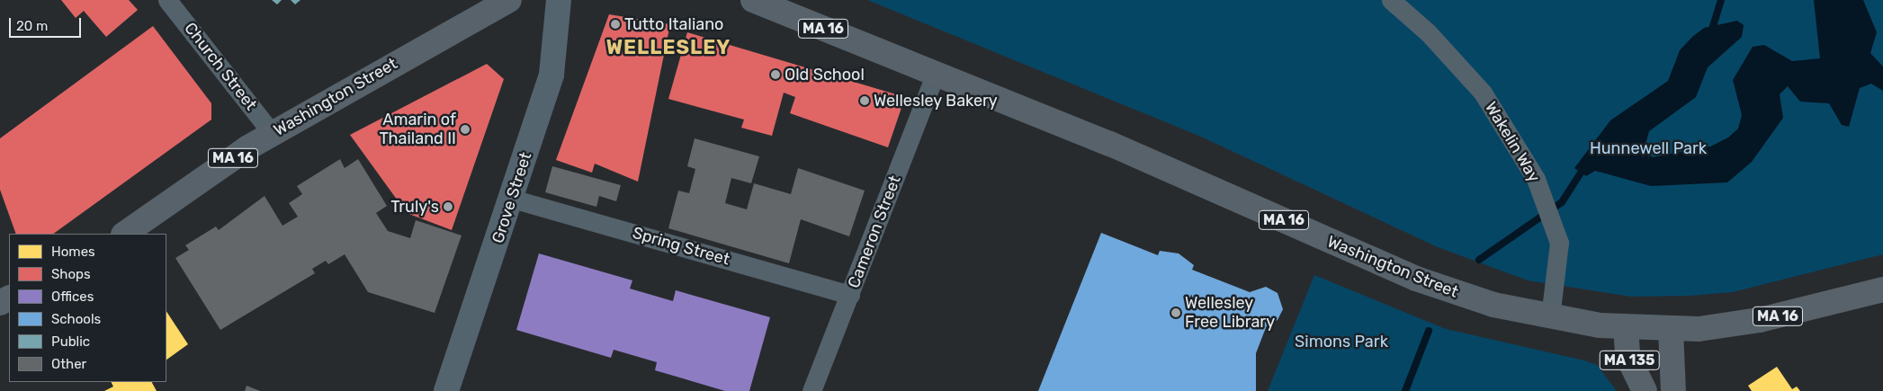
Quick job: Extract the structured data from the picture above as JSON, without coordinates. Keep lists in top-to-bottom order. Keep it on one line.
{"streets":{"main road":["MA 16","Washington Street","MA 135"],"street":["Church Street","Wakelin Way","Grove Street","Cameron Street","Spring Street"]},"crossings":[["Church Street","Washington Street"],["Washington Street","Wakelin Way"],["Washington Street","Cameron Street"],["Washington Street","MA 135"],["Grove Street","Spring Street"],["Cameron Street","Spring Street"]],"districts":["WELLESLEY"],"parks":["Hunnewell Park","Simons Park"],"places":["Tutto Italiano","Old School","Wellesley Bakery","Amarin of Thailand II","Truly's","Wellesley Free Library"],"legend":["Homes","Shops","Offices","Schools","Public","Other"],"scale_bar":"20 m"}
